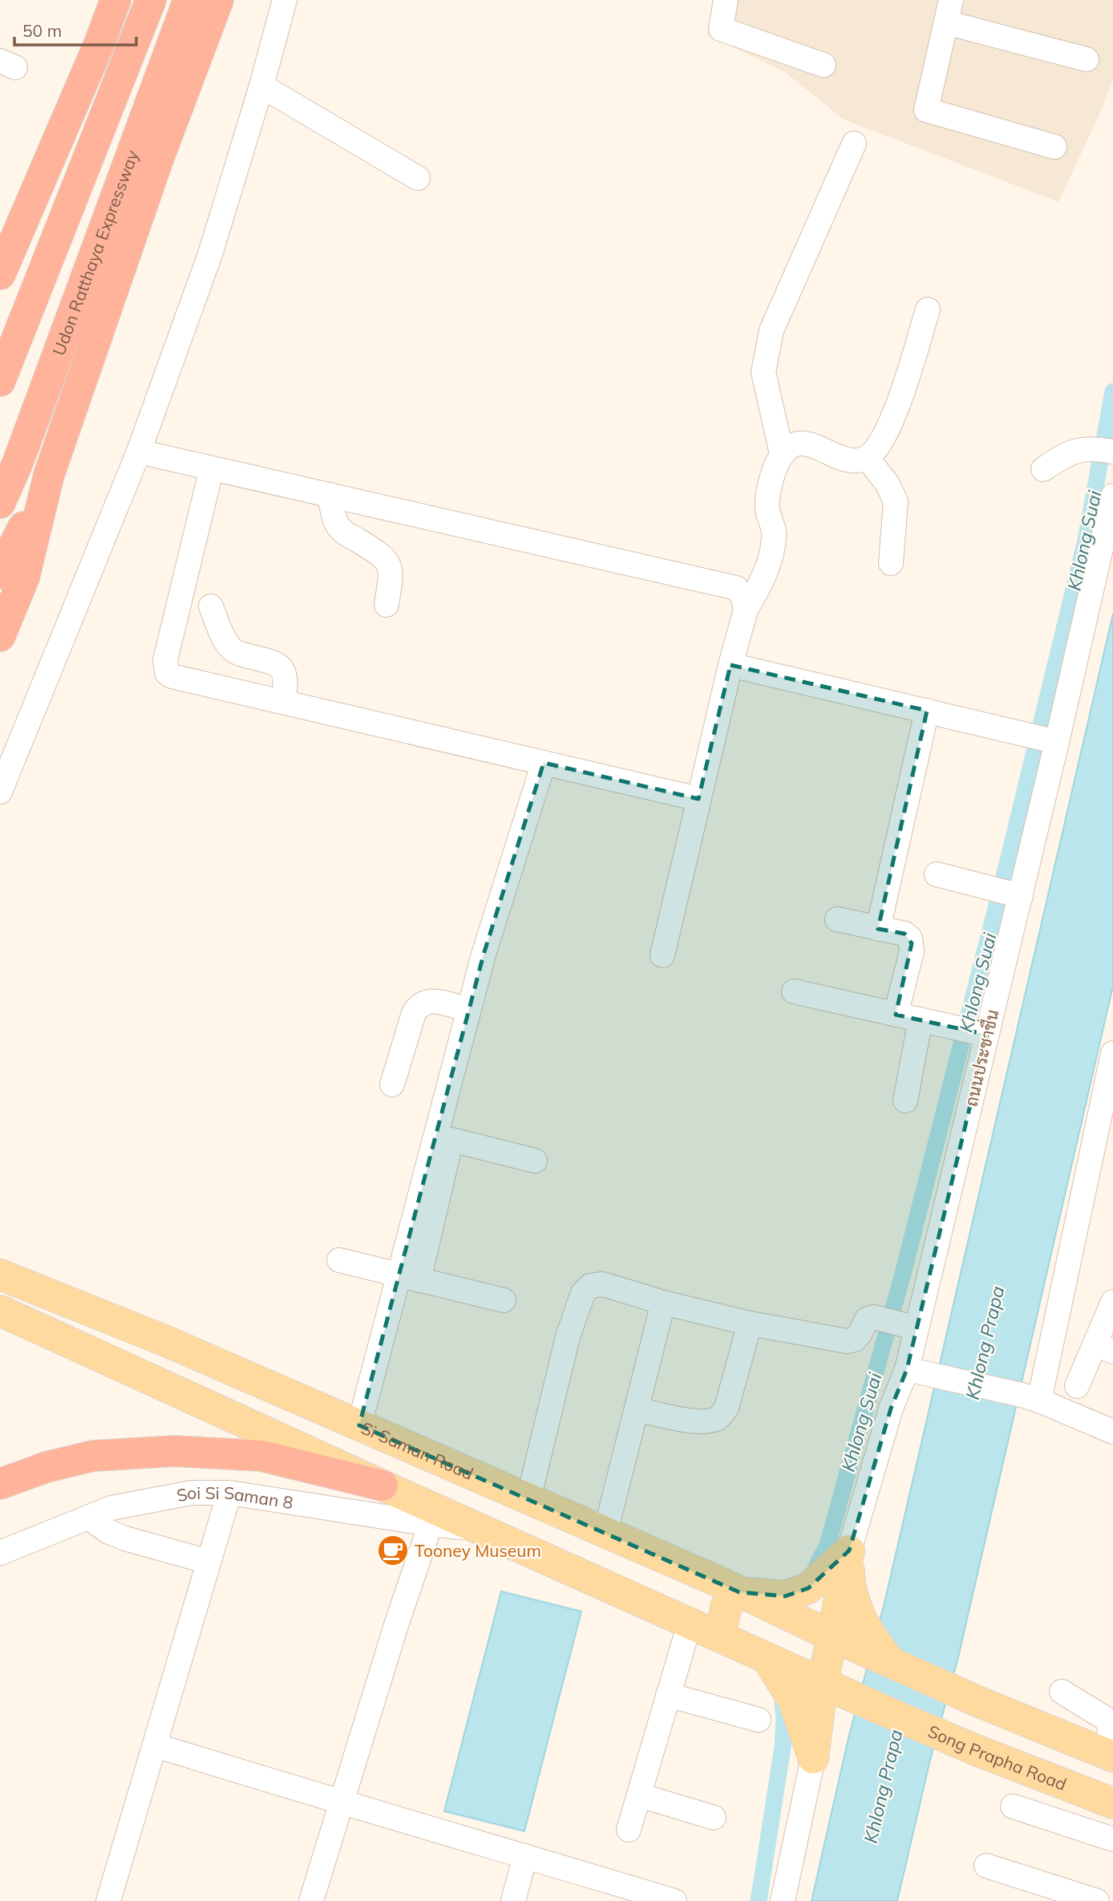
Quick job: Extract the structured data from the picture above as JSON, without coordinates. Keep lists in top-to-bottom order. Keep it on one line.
{"streets":{"highway":["Udon Ratthaya Expressway"],"main road":["Si Saman Road","Song Prapha Road"],"street":["ถนนประชาชื่น","Soi Si Saman 8"]},"water":["Khlong Suai","Khlong Prapa"],"places":{"cafe":["Tooney Museum"]},"scale_bar":"50 m"}
